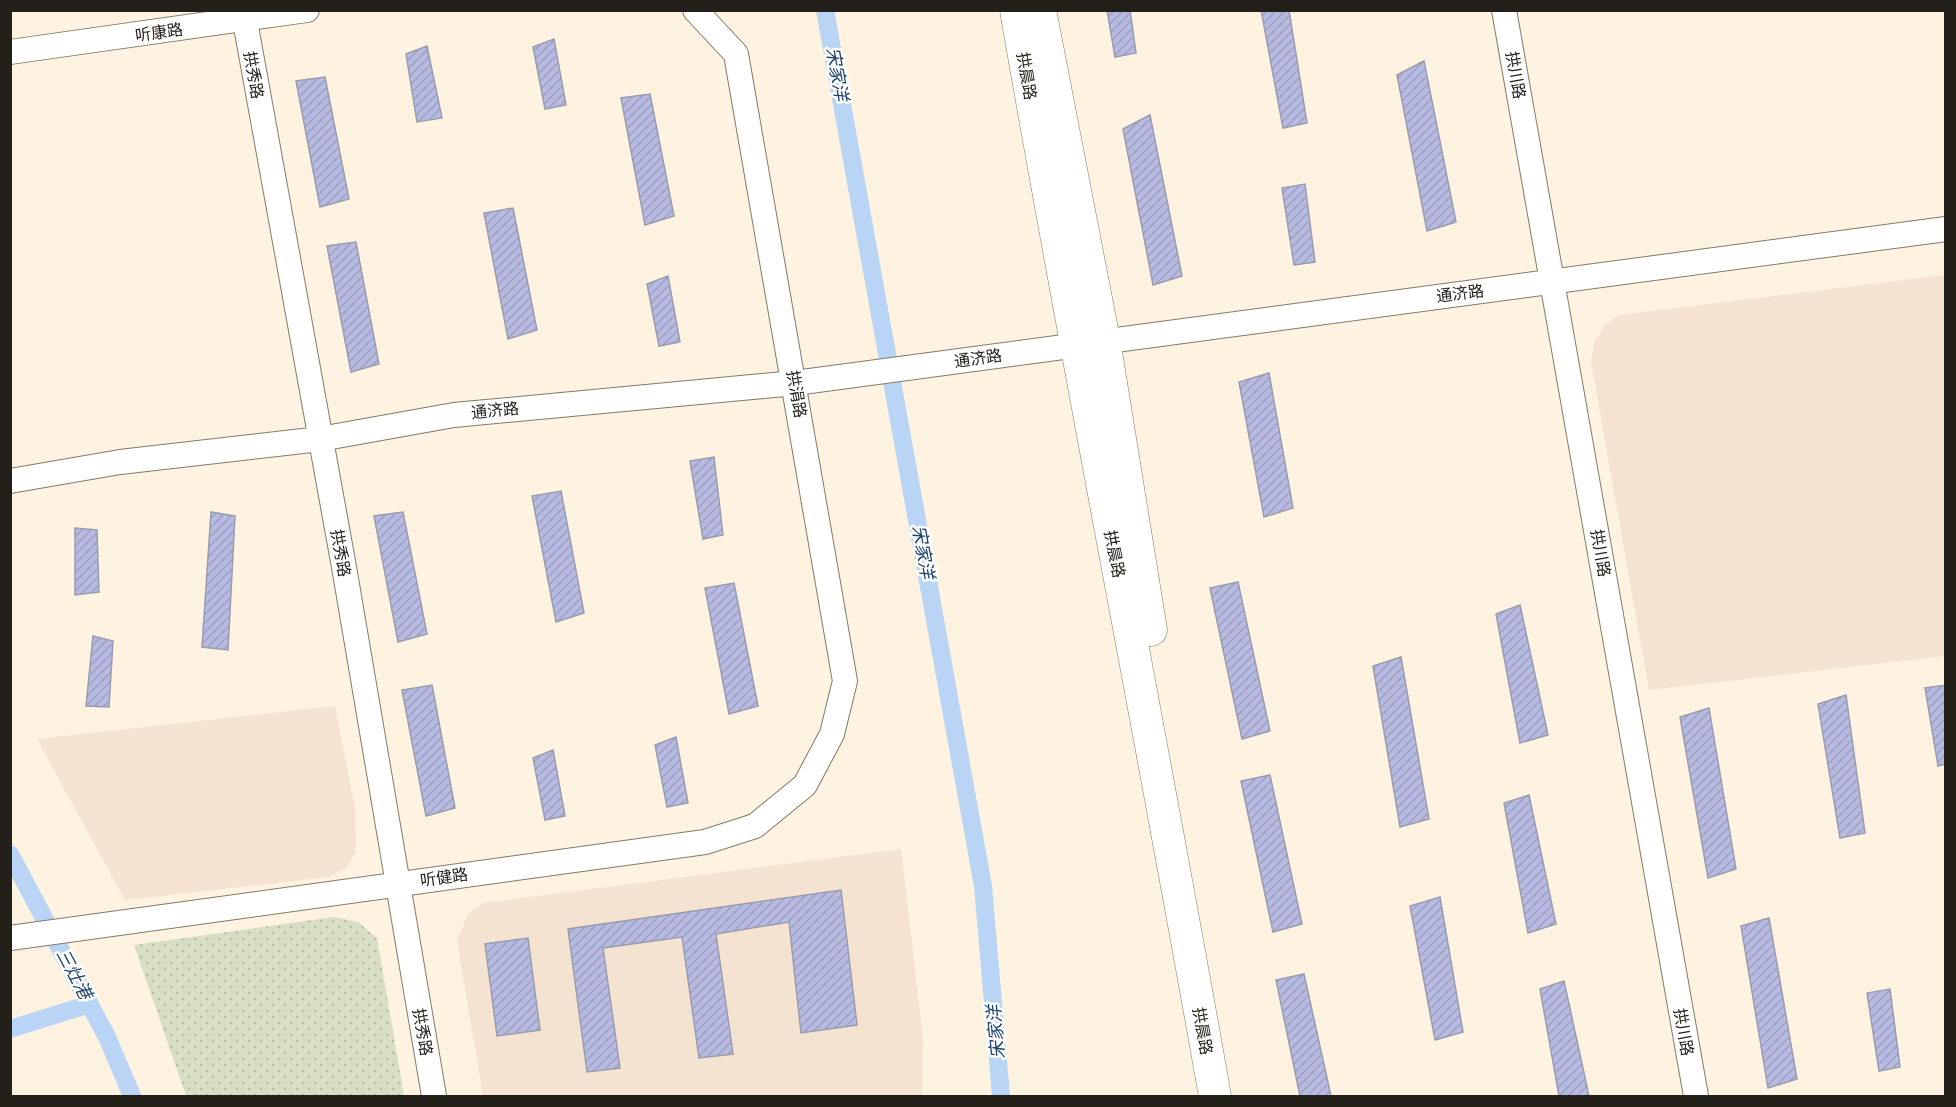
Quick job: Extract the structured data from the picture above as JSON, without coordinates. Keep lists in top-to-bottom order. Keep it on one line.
{"streets":{"main road":["拱晨路"],"street":["听康路","拱秀路","拱川路","通济路","拱涓路","听健路"]},"crossings":[["听康路","拱秀路"],["拱秀路","通济路"],["拱秀路","听健路"],["拱川路","通济路"],["拱晨路","通济路"],["通济路","拱涓路"],["拱涓路","听健路"]],"water":["宋家洋","三灶港"]}
